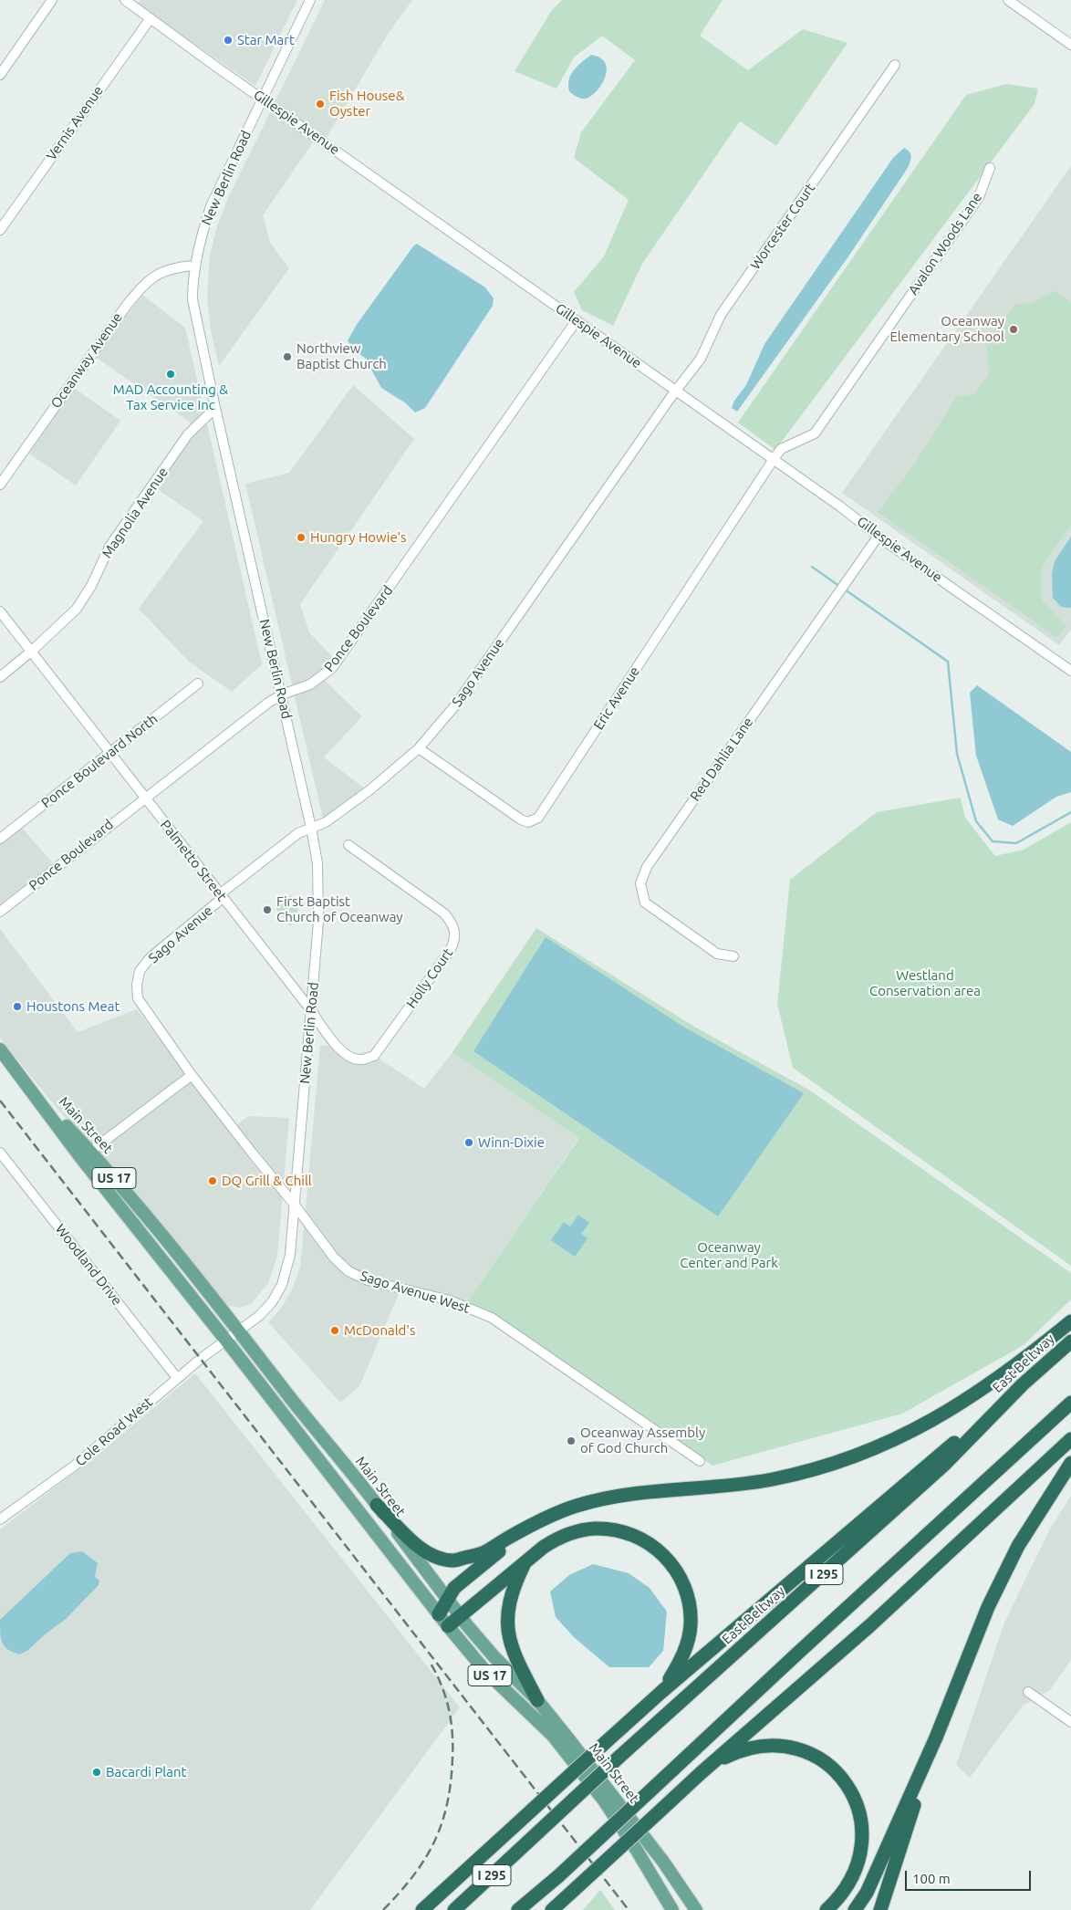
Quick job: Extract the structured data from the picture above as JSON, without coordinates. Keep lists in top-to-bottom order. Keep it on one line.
{"streets":{"highway":["East Beltway","I 295"],"main road":["Main Street","US 17"],"street":["Gillespie Avenue","Vernis Avenue","New Berlin Road","Worcester Court","Avalon Woods Lane","Oceanway Avenue","Magnolia Avenue","Ponce Boulevard","Sago Avenue","Eric Avenue","Red Dahlia Lane","Ponce Boulevard North","Palmetto Street","Holly Court","Woodland Drive","Sago Avenue West","Cole Road West"]},"crossings":[["Gillespie Avenue","Vernis Avenue"],["Gillespie Avenue","New Berlin Road"],["Gillespie Avenue","Worcester Court"],["Gillespie Avenue","Avalon Woods Lane"],["Gillespie Avenue","Ponce Boulevard"],["Gillespie Avenue","Sago Avenue"],["Gillespie Avenue","Eric Avenue"],["Gillespie Avenue","Red Dahlia Lane"],["New Berlin Road","Oceanway Avenue"],["New Berlin Road","Magnolia Avenue"],["New Berlin Road","Ponce Boulevard"],["New Berlin Road","Sago Avenue"],["New Berlin Road","Palmetto Street"],["New Berlin Road","Main Street"],["New Berlin Road","Sago Avenue West"],["New Berlin Road","Cole Road West"],["Worcester Court","Sago Avenue"],["Avalon Woods Lane","Eric Avenue"],["Magnolia Avenue","Palmetto Street"],["Ponce Boulevard","Palmetto Street"],["Sago Avenue","Eric Avenue"],["Sago Avenue","Palmetto Street"],["Sago Avenue","Sago Avenue West"],["Ponce Boulevard North","Palmetto Street"],["Palmetto Street","Holly Court"],["Main Street","Cole Road West"],["Woodland Drive","Cole Road West"]],"parks":["Westland Conservation area","Oceanway Center and Park"],"places":["Star Mart","Fish House& Oyster","Oceanway Elementary School","Northview Baptist Church","MAD Accounting & Tax Service Inc","Hungry Howie's","First Baptist Church of Oceanway","Houstons Meat","Winn-Dixie","DQ Grill & Chill","McDonald's","Oceanway Assembly of God Church","Bacardi Plant"],"scale_bar":"100 m"}
